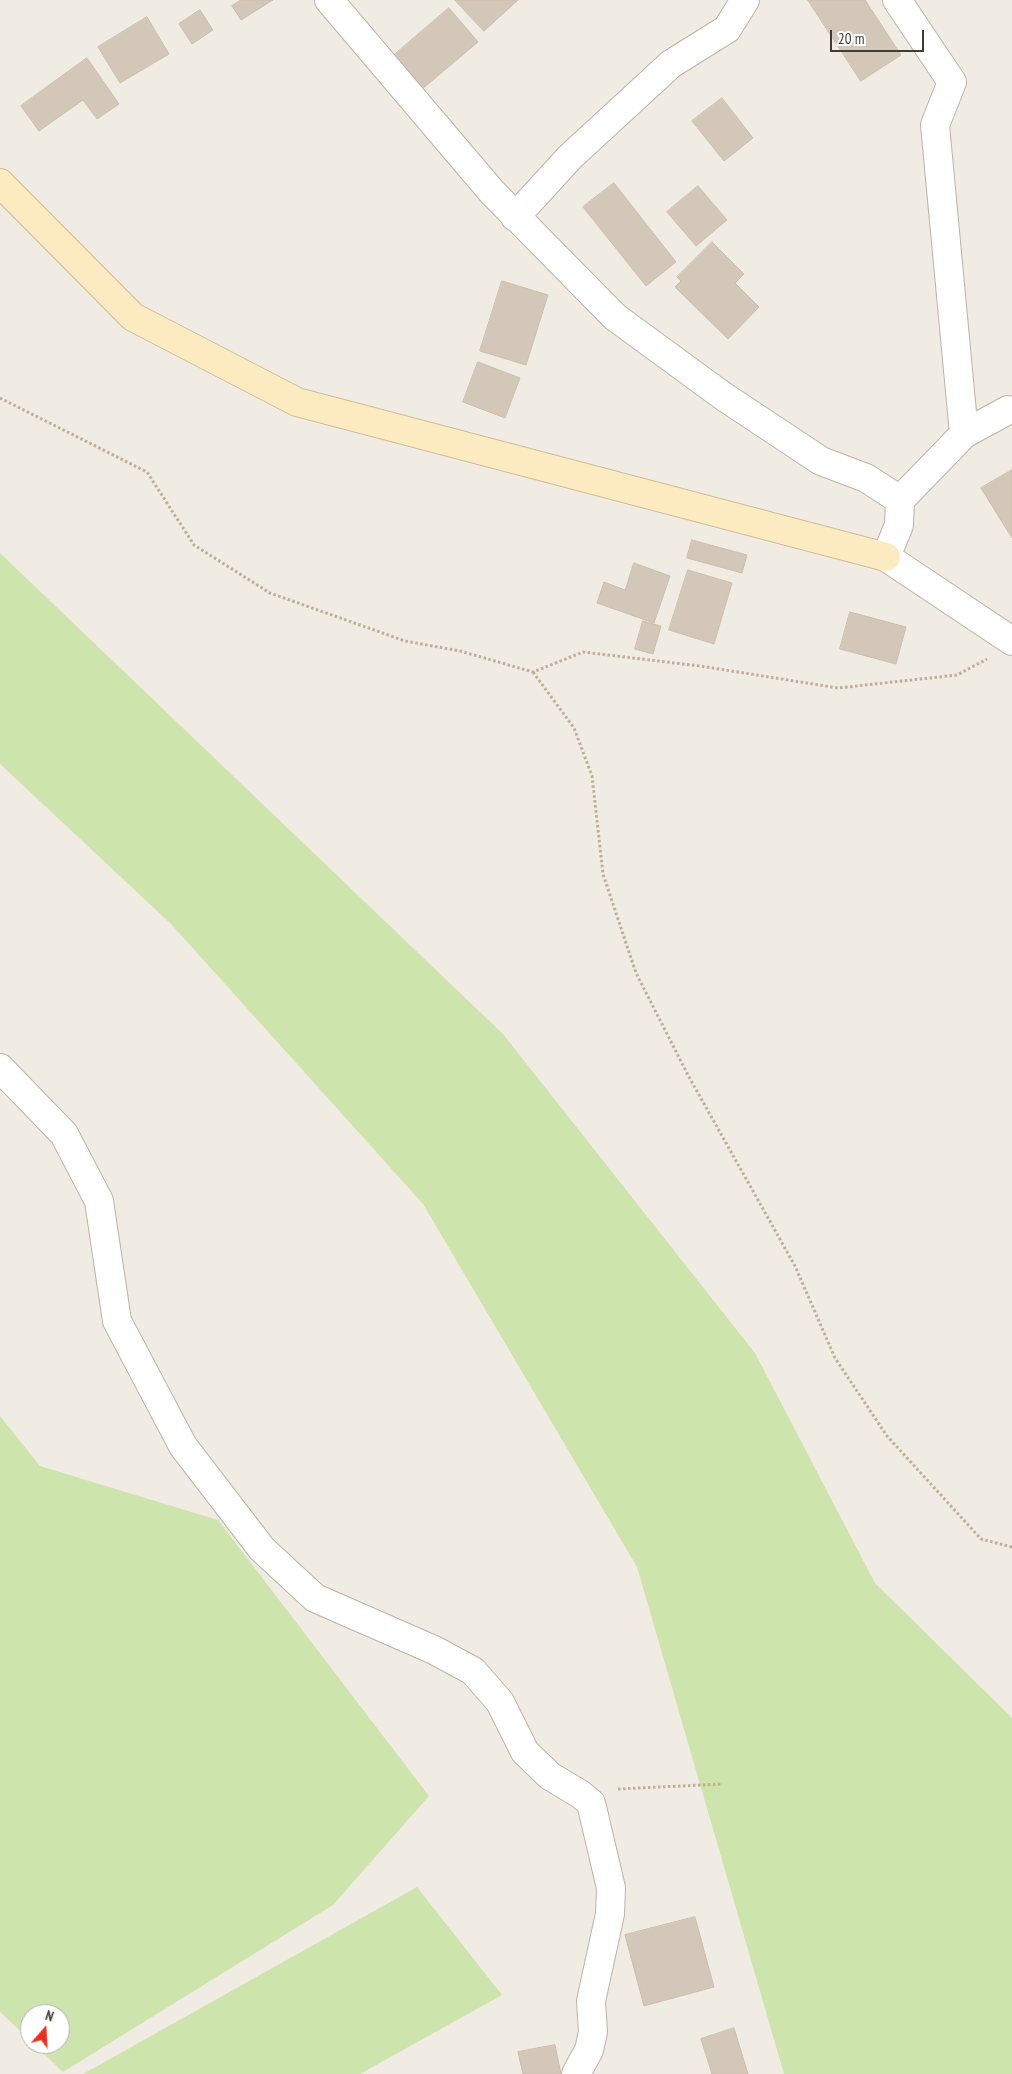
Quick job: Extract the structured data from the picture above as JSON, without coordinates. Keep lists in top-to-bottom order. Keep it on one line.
{"scale_bar":"20 m","north":"top"}
